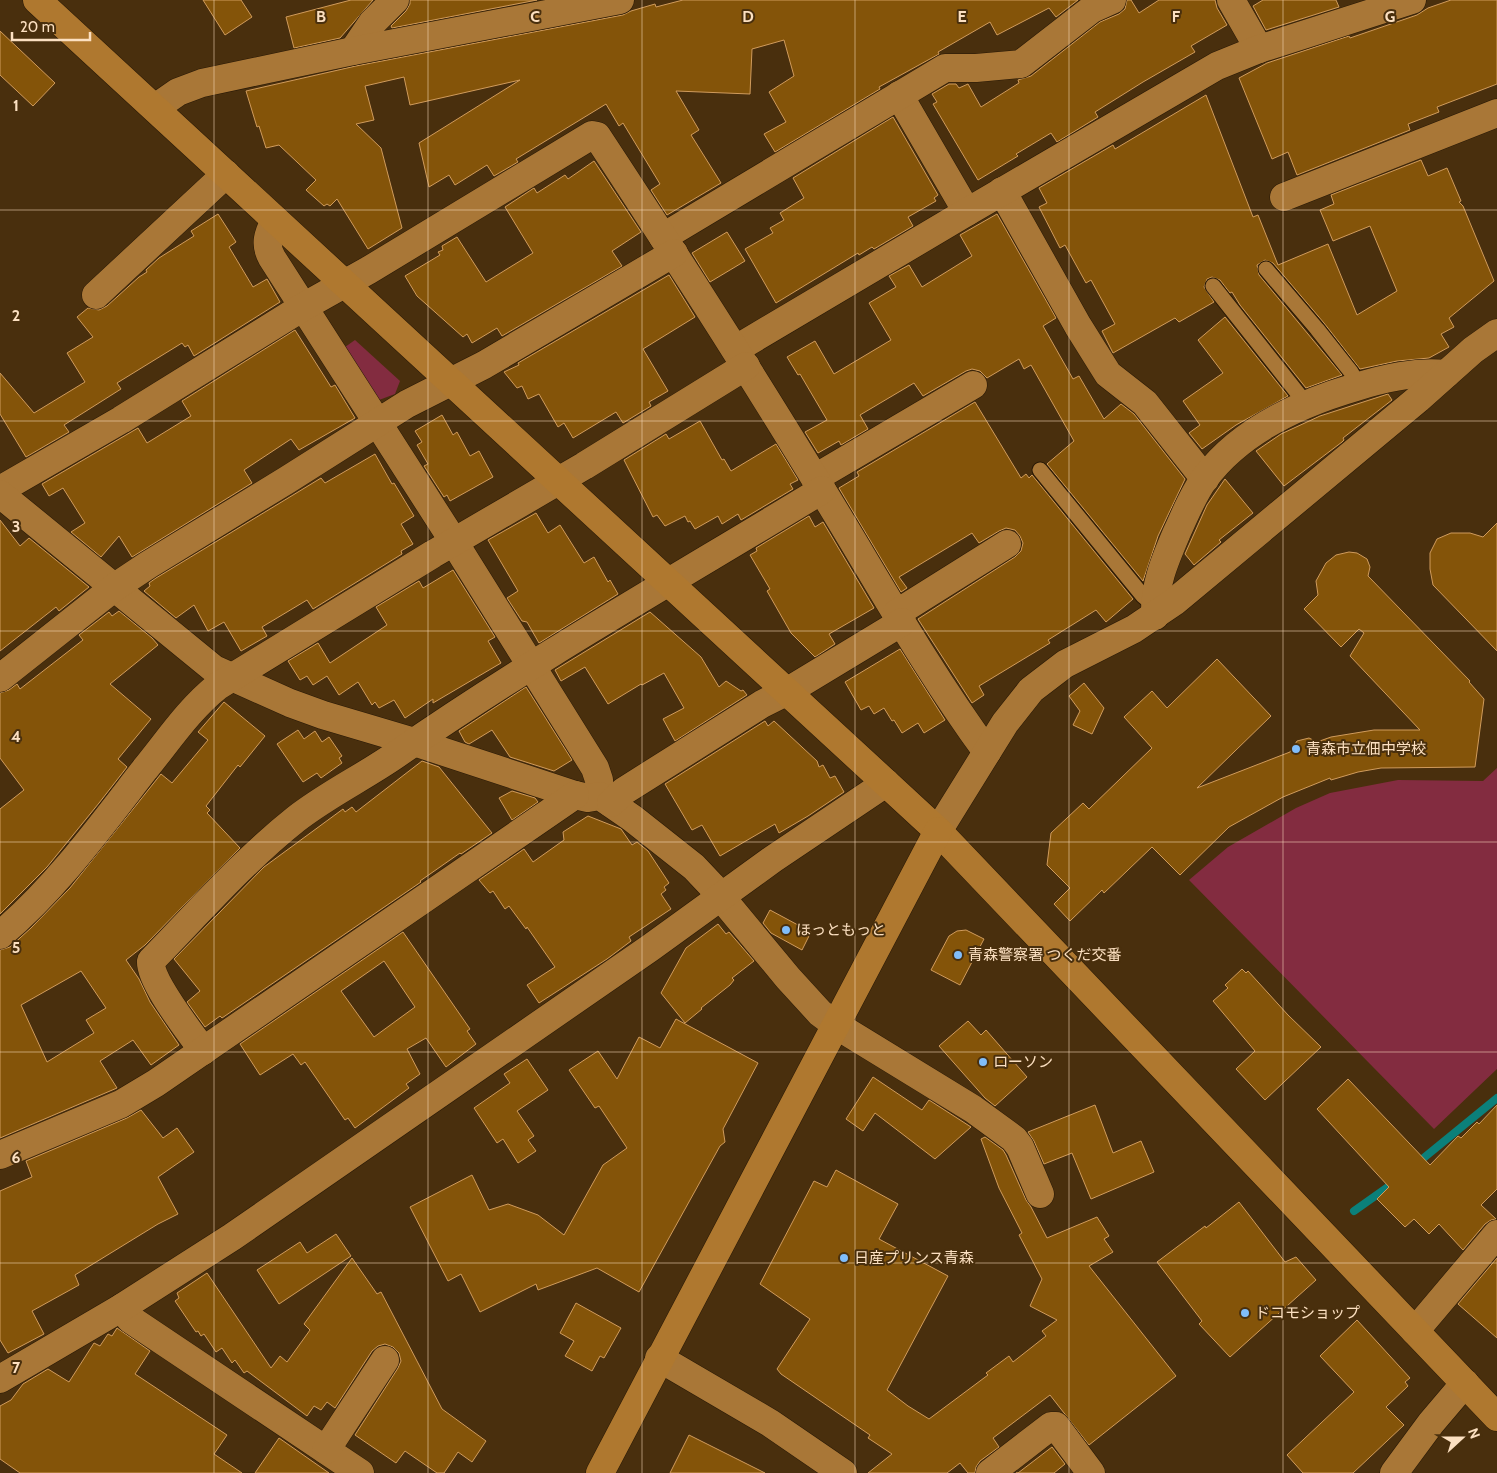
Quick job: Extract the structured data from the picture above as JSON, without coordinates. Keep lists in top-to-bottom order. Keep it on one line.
{"places":["青森市立佃中学校","ほっともっと","青森警察署 つくだ交番","ローソン","日産プリンス青森","ドコモショップ"],"scale_bar":"20 m","north":"right","grid":{"columns":["B","C","D","E","F","G"],"rows":["1","2","3","4","5","6","7"]}}
